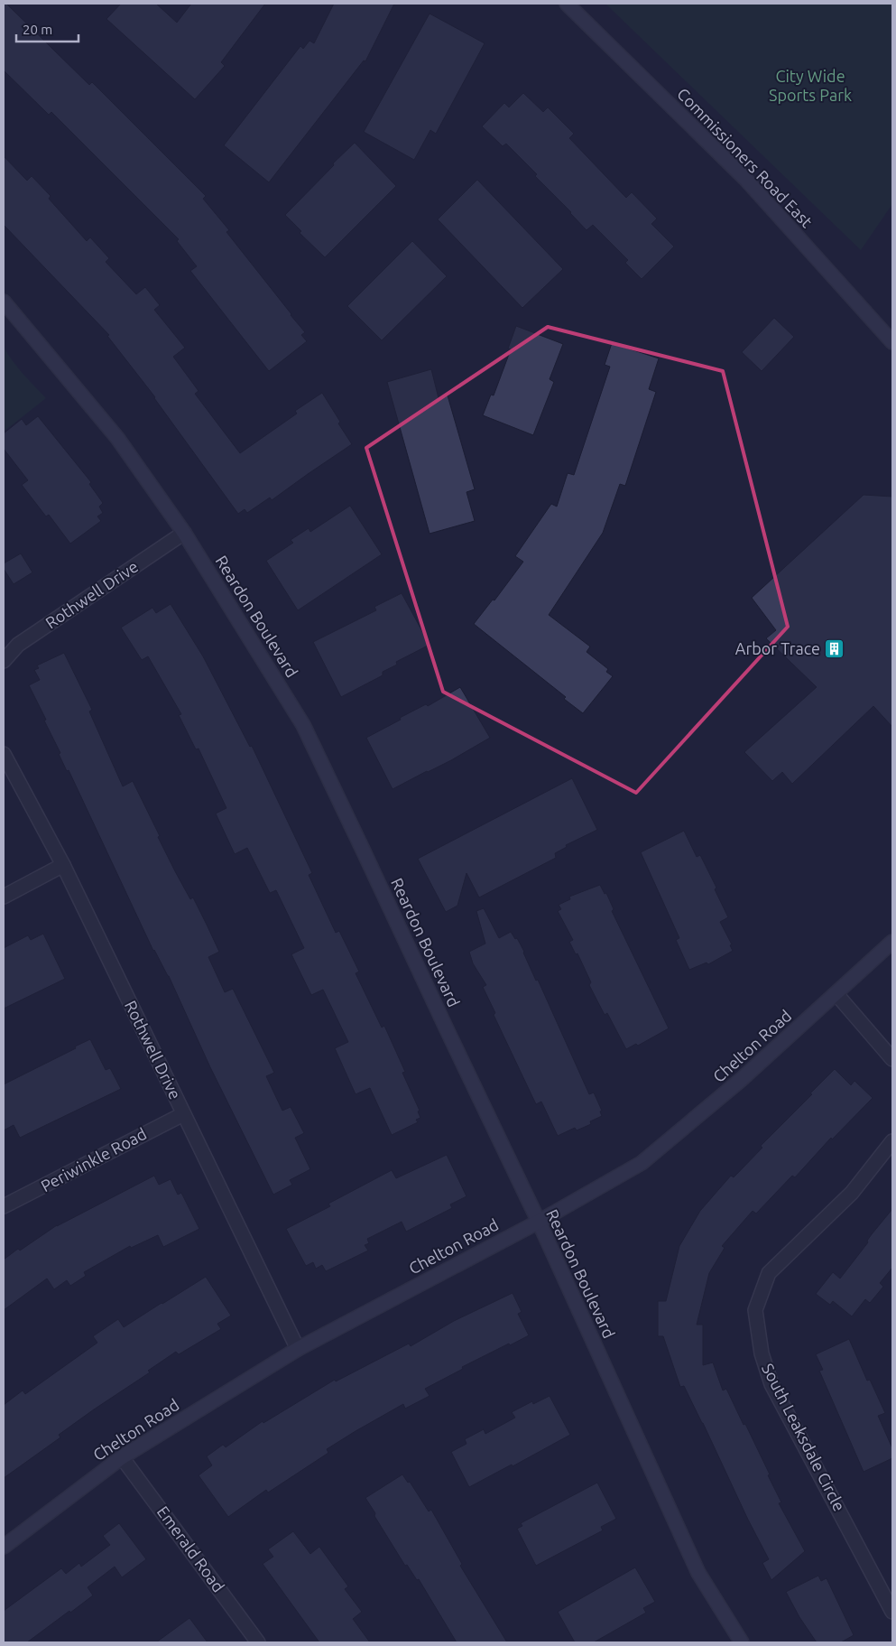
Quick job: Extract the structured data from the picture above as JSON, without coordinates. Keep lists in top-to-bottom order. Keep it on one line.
{"streets":{"street":["Commissioners Road East","Rothwell Drive","Reardon Boulevard","Chelton Road","Periwinkle Road","South Leaksdale Circle","Emerald Road"]},"crossings":[["Rothwell Drive","Reardon Boulevard"],["Rothwell Drive","Chelton Road"],["Rothwell Drive","Periwinkle Road"],["Reardon Boulevard","Chelton Road"],["Chelton Road","Emerald Road"]],"parks":["City Wide Sports Park"],"places":{"building":["Arbor Trace"]},"scale_bar":"20 m"}
